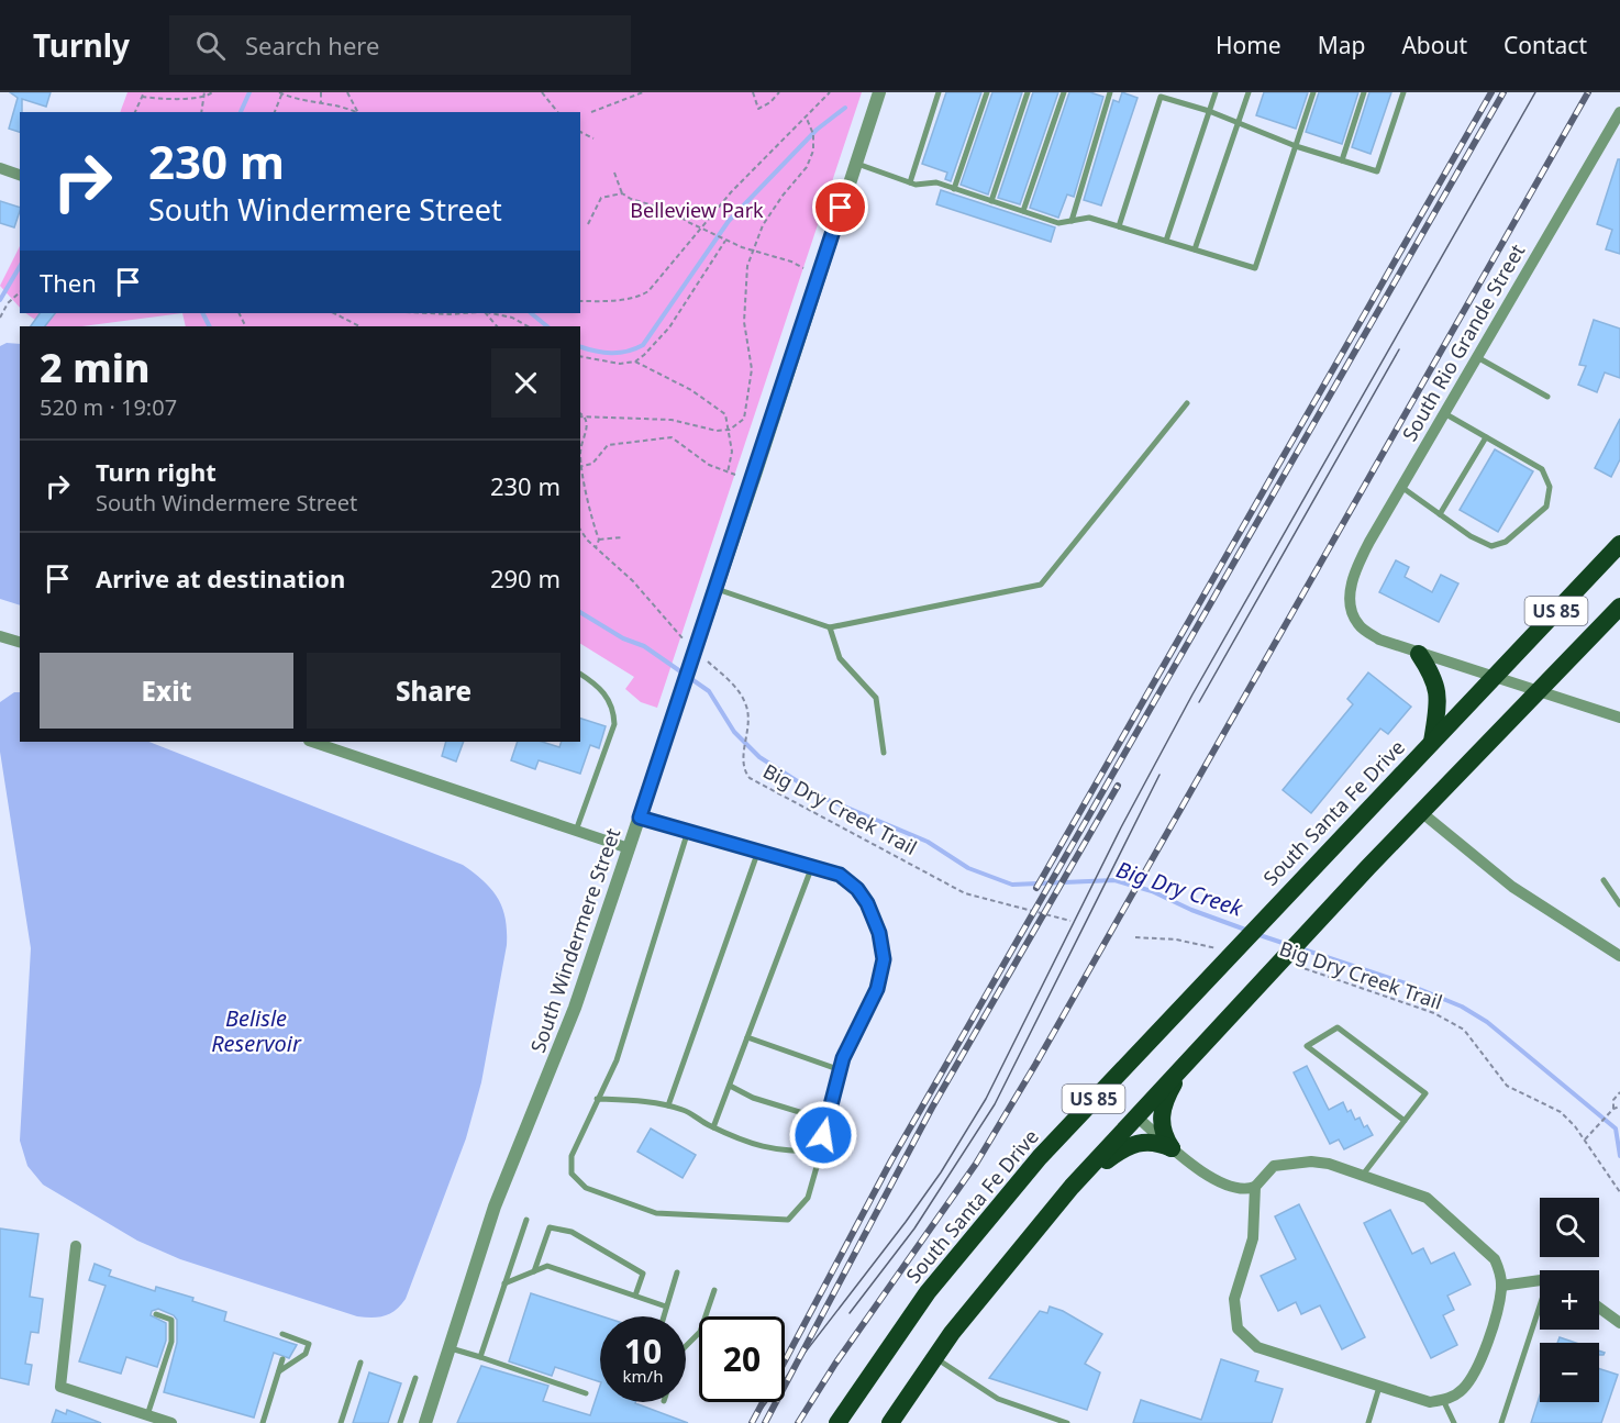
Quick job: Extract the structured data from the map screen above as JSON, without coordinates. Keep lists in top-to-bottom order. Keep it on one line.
{"streets":{"highway":["US 85","South Santa Fe Drive"],"street":["South Rio Grande Street","South Windermere Street"],"path":["Big Dry Creek Trail"]},"water":["Big Dry Creek","Belisle Reservoir"],"parks":["Belleview Park"],"page":{"header":"Turnly","search":"Search here","nav":["Home","Map","About","Contact"],"turn":["230 m","South Windermere Street"],"then":"Then","heading":["2 min","520 m · 19:07"],"list":[{"name":"Turn right","note":"South Windermere Street","value":"230 m"},{"name":"Arrive at destination","value":"290 m"}],"buttons":["Exit","Share"],"map_buttons":["+","−"],"speed":"10 km/h","limit":"20"}}
